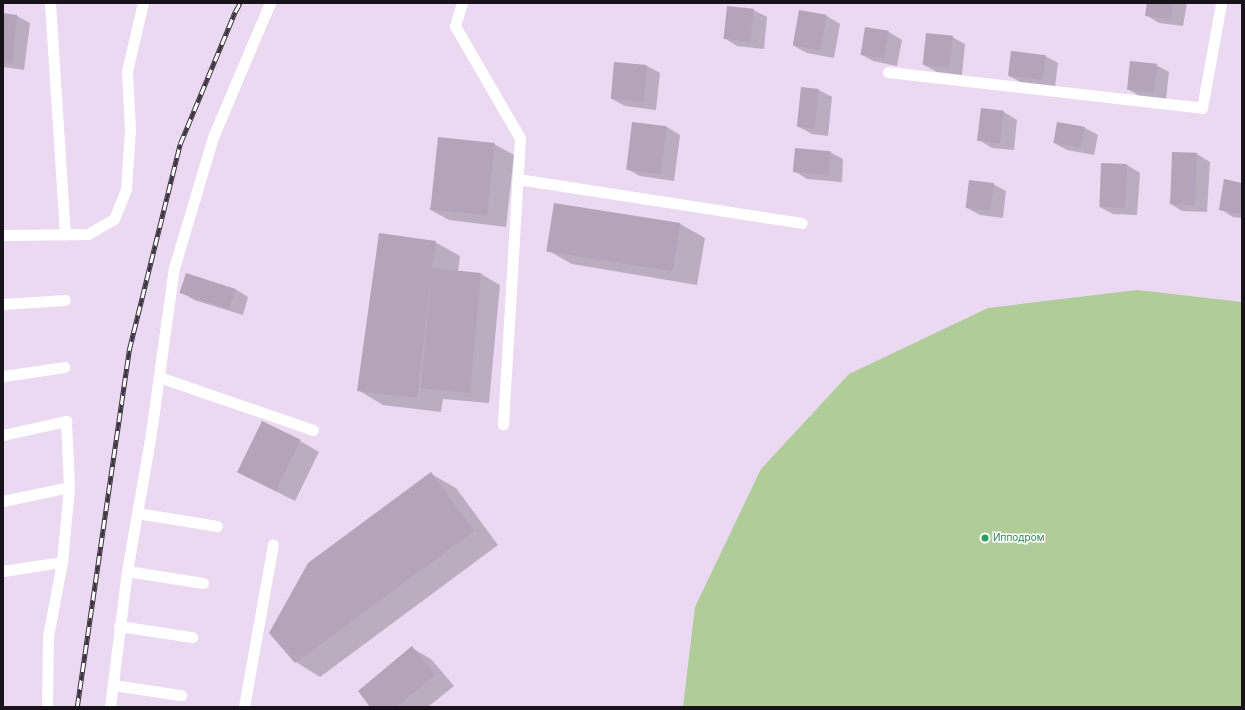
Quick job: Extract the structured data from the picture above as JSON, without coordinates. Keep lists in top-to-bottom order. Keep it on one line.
{"places":["Ипподром"]}
